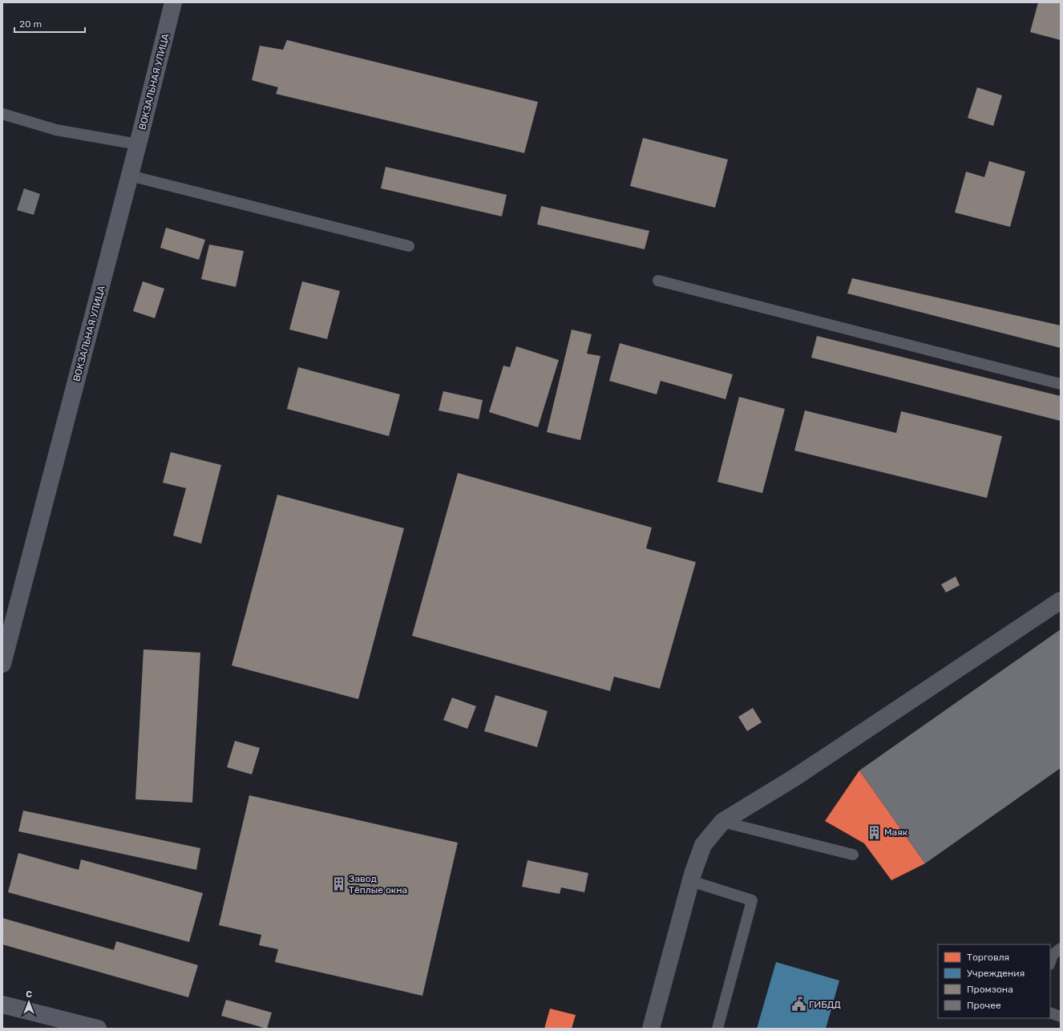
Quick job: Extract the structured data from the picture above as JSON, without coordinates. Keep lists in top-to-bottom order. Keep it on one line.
{"streets":{"street":["ВОКЗАЛЬНАЯ УЛИЦА"]},"places":{"building":["Маяк","Завод Тёплые окна"],"public building":["ГИБДД"]},"legend":["Торговля","Учреждения","Промзона","Прочее"],"scale_bar":"20 m","north":"top"}
